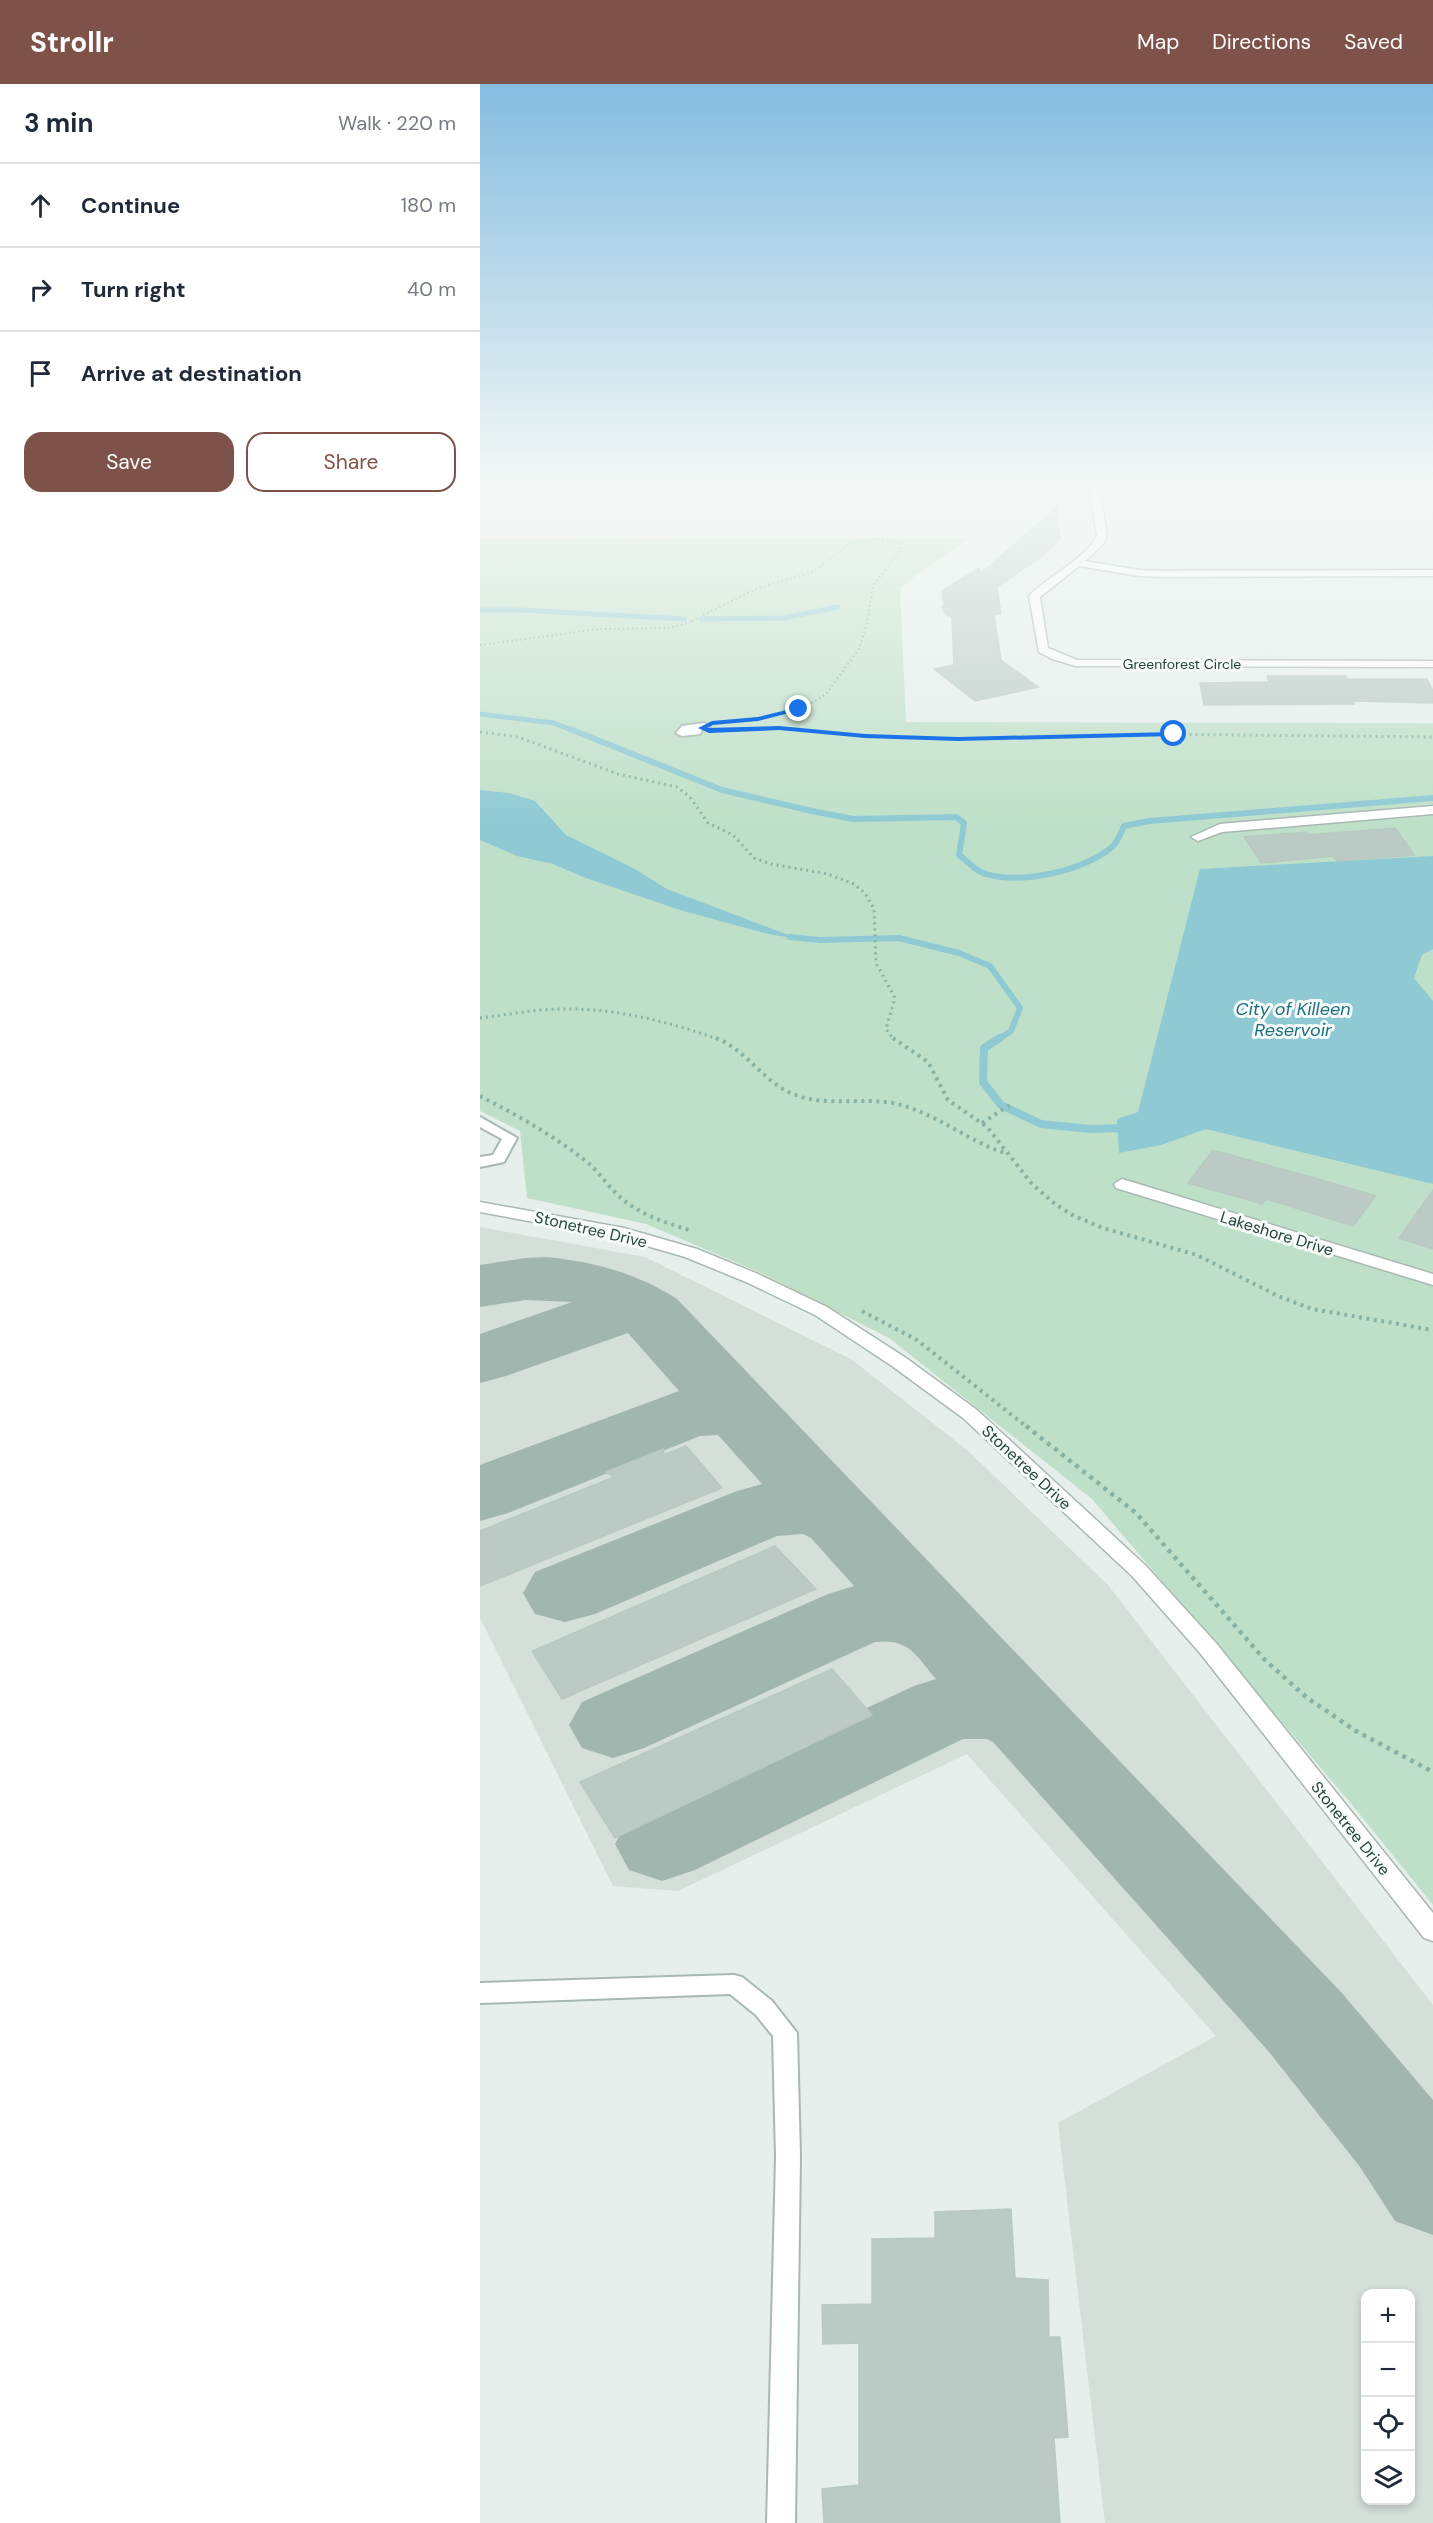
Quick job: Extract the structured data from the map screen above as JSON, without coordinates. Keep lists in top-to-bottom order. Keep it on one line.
{"streets":{"street":["Greenforest Circle","Stonetree Drive","Lakeshore Drive"]},"water":["City of Killeen Reservoir"],"page":{"header":"Strollr","nav":["Map","Directions","Saved"],"heading":["3 min","Walk · 220 m"],"list":[["Continue","180 m"],["Turn right","40 m"],"Arrive at destination"],"buttons":["Save","Share"],"map_buttons":["+","−"]}}
